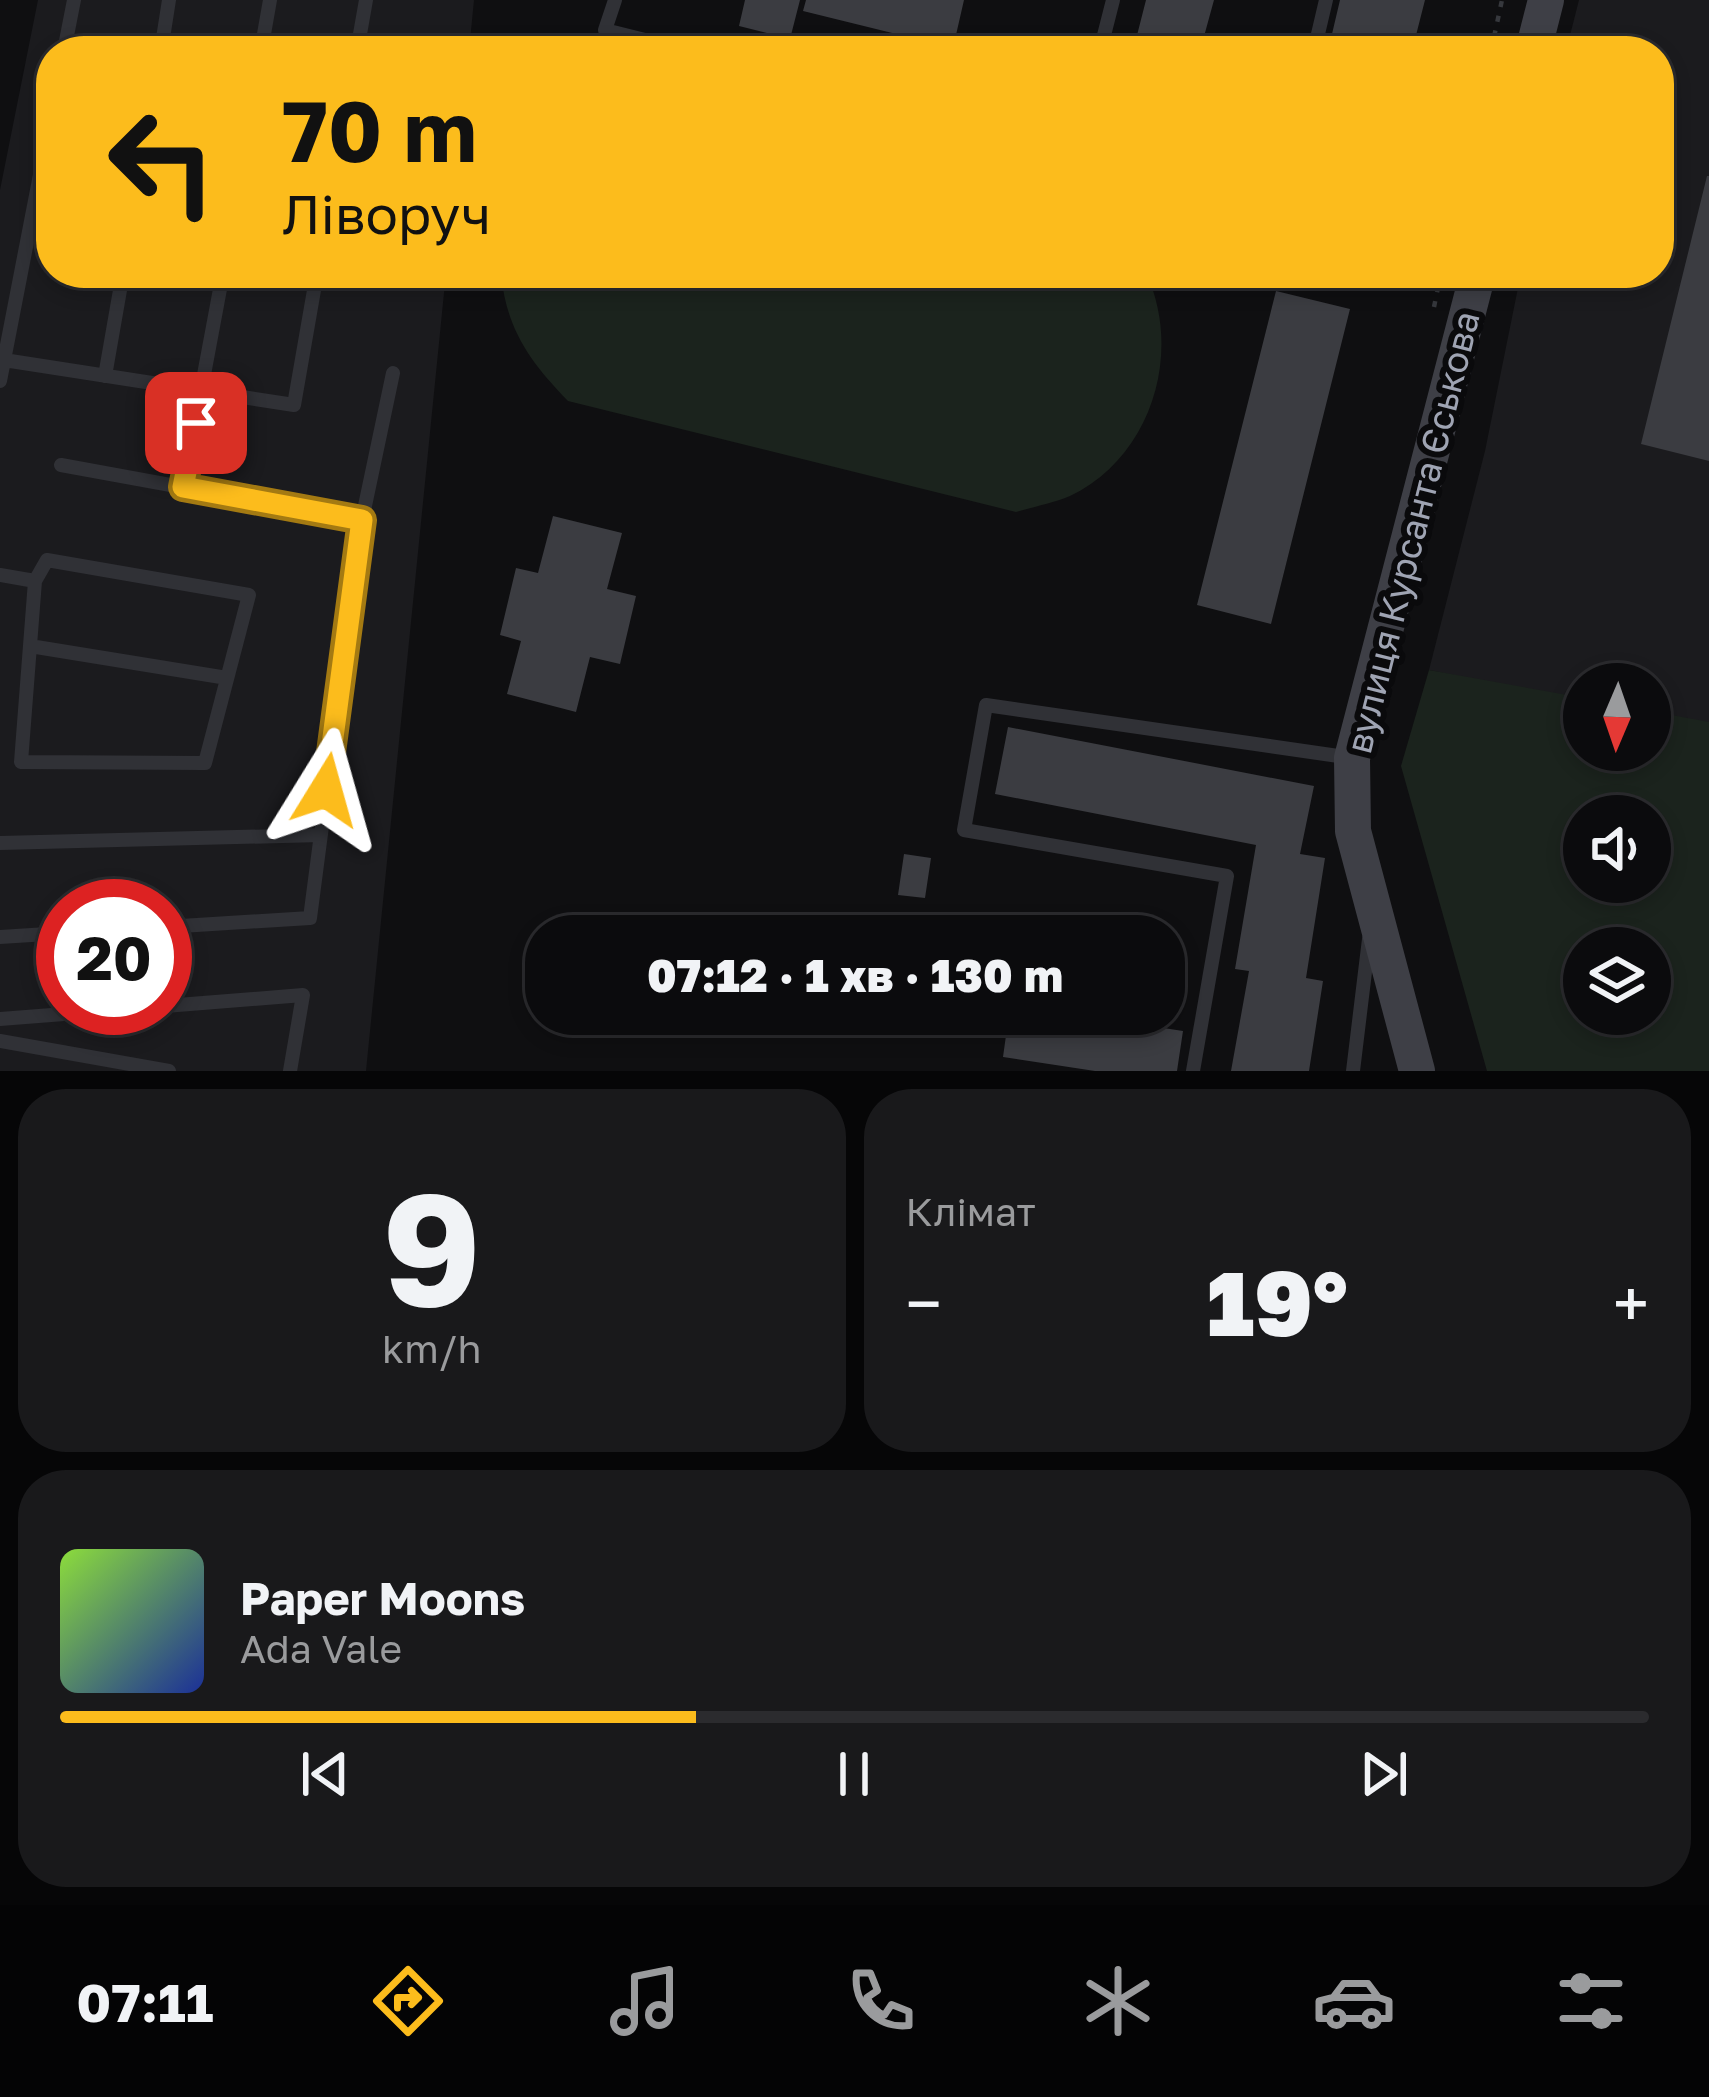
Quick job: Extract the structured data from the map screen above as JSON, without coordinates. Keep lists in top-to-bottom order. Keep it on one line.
{"streets":{"street":["вулиця Курсанта Єськова"]},"north":"bottom","page":{"turn":["70 m","Ліворуч"],"limit":"20","trip":"07:12 · 1 хв · 130 m","tile":[["9","km/h"],"Клімат"],"heat":["−","19°","+"],"song":["Paper Moons","Ada Vale"],"tabs":"07:11"}}
